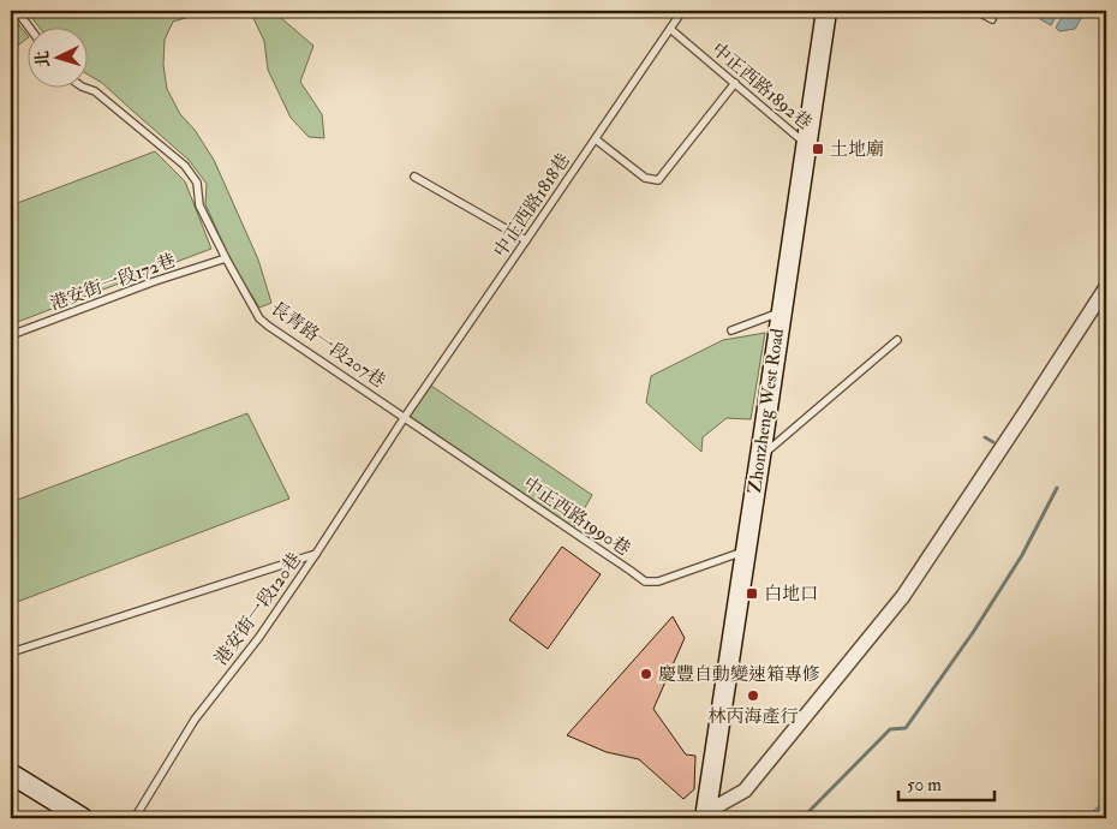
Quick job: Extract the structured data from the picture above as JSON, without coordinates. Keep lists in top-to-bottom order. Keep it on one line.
{"streets":{"main road":["Zhonzheng West Road"],"lane":["中正西路1892巷","中正西路1818巷","港安街一段172巷","長青路一段207巷","中正西路1990巷","港安街一段120巷"]},"crossings":[["中正西路1892巷","中正西路1818巷"],["中正西路1892巷","Zhonzheng West Road"],["中正西路1818巷","長青路一段207巷"],["中正西路1818巷","中正西路1990巷"],["中正西路1818巷","港安街一段120巷"],["港安街一段172巷","長青路一段207巷"],["長青路一段207巷","中正西路1990巷"],["長青路一段207巷","港安街一段120巷"],["Zhonzheng West Road","中正西路1990巷"],["中正西路1990巷","港安街一段120巷"]],"places":{"transit":["土地廟","白地口"],"other":["慶豐自動變速箱專修","林丙海產行"]},"scale_bar":"50 m","north":"left"}
